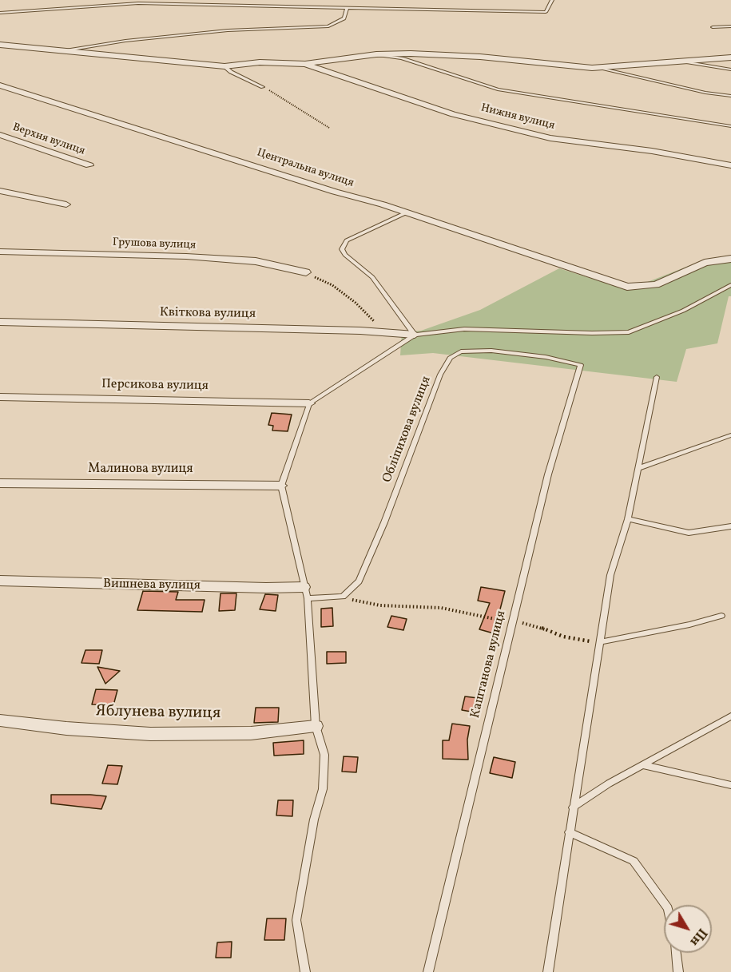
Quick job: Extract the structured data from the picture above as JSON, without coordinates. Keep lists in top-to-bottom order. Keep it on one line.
{"streets":{"street":["Нижня вулиця","Верхня вулиця","Центральна вулиця","Грушова вулиця","Квіткова вулиця","Персикова вулиця","Малинова вулиця","Вишнева вулиця","Яблунева вулиця"],"lane":["Обліпихова вулиця","Каштанова вулиця"]},"crossings":[["Обліпихова вулиця","Каштанова вулиця"]],"north":"bottom right"}
